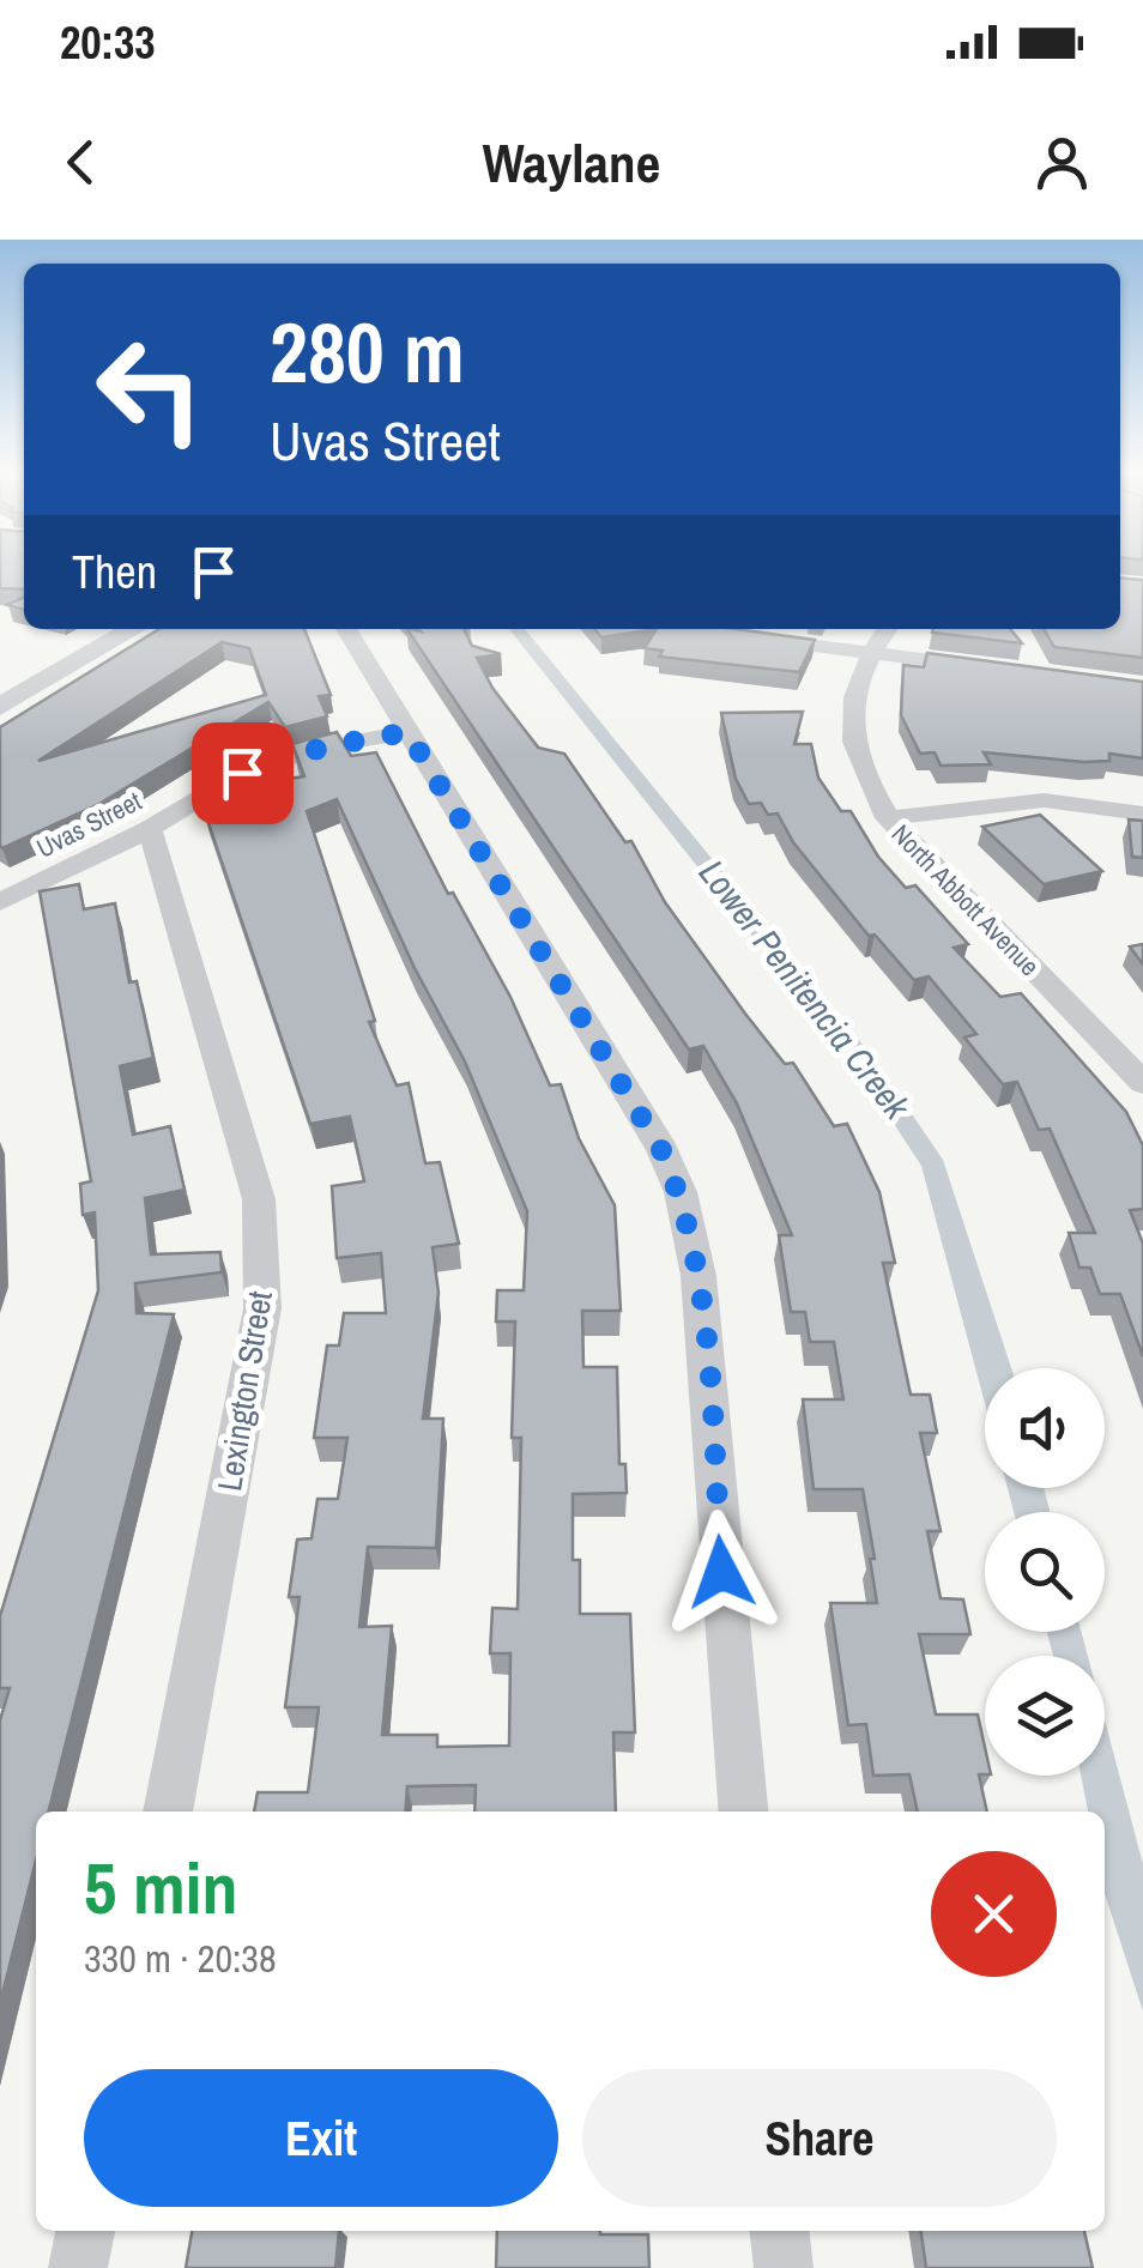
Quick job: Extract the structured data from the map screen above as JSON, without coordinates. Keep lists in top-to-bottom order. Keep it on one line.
{"streets":{"street":["Uvas Street","North Abbott Avenue","Lexington Street"]},"crossings":[["Uvas Street","Lexington Street"]],"water":["Lower Penitencia Creek"],"page":{"status":"20:33","header":"Waylane","turn":["280 m","Uvas Street"],"then":"Then","heading":["5 min","330 m · 20:38"],"buttons":["Exit","Share"]}}
